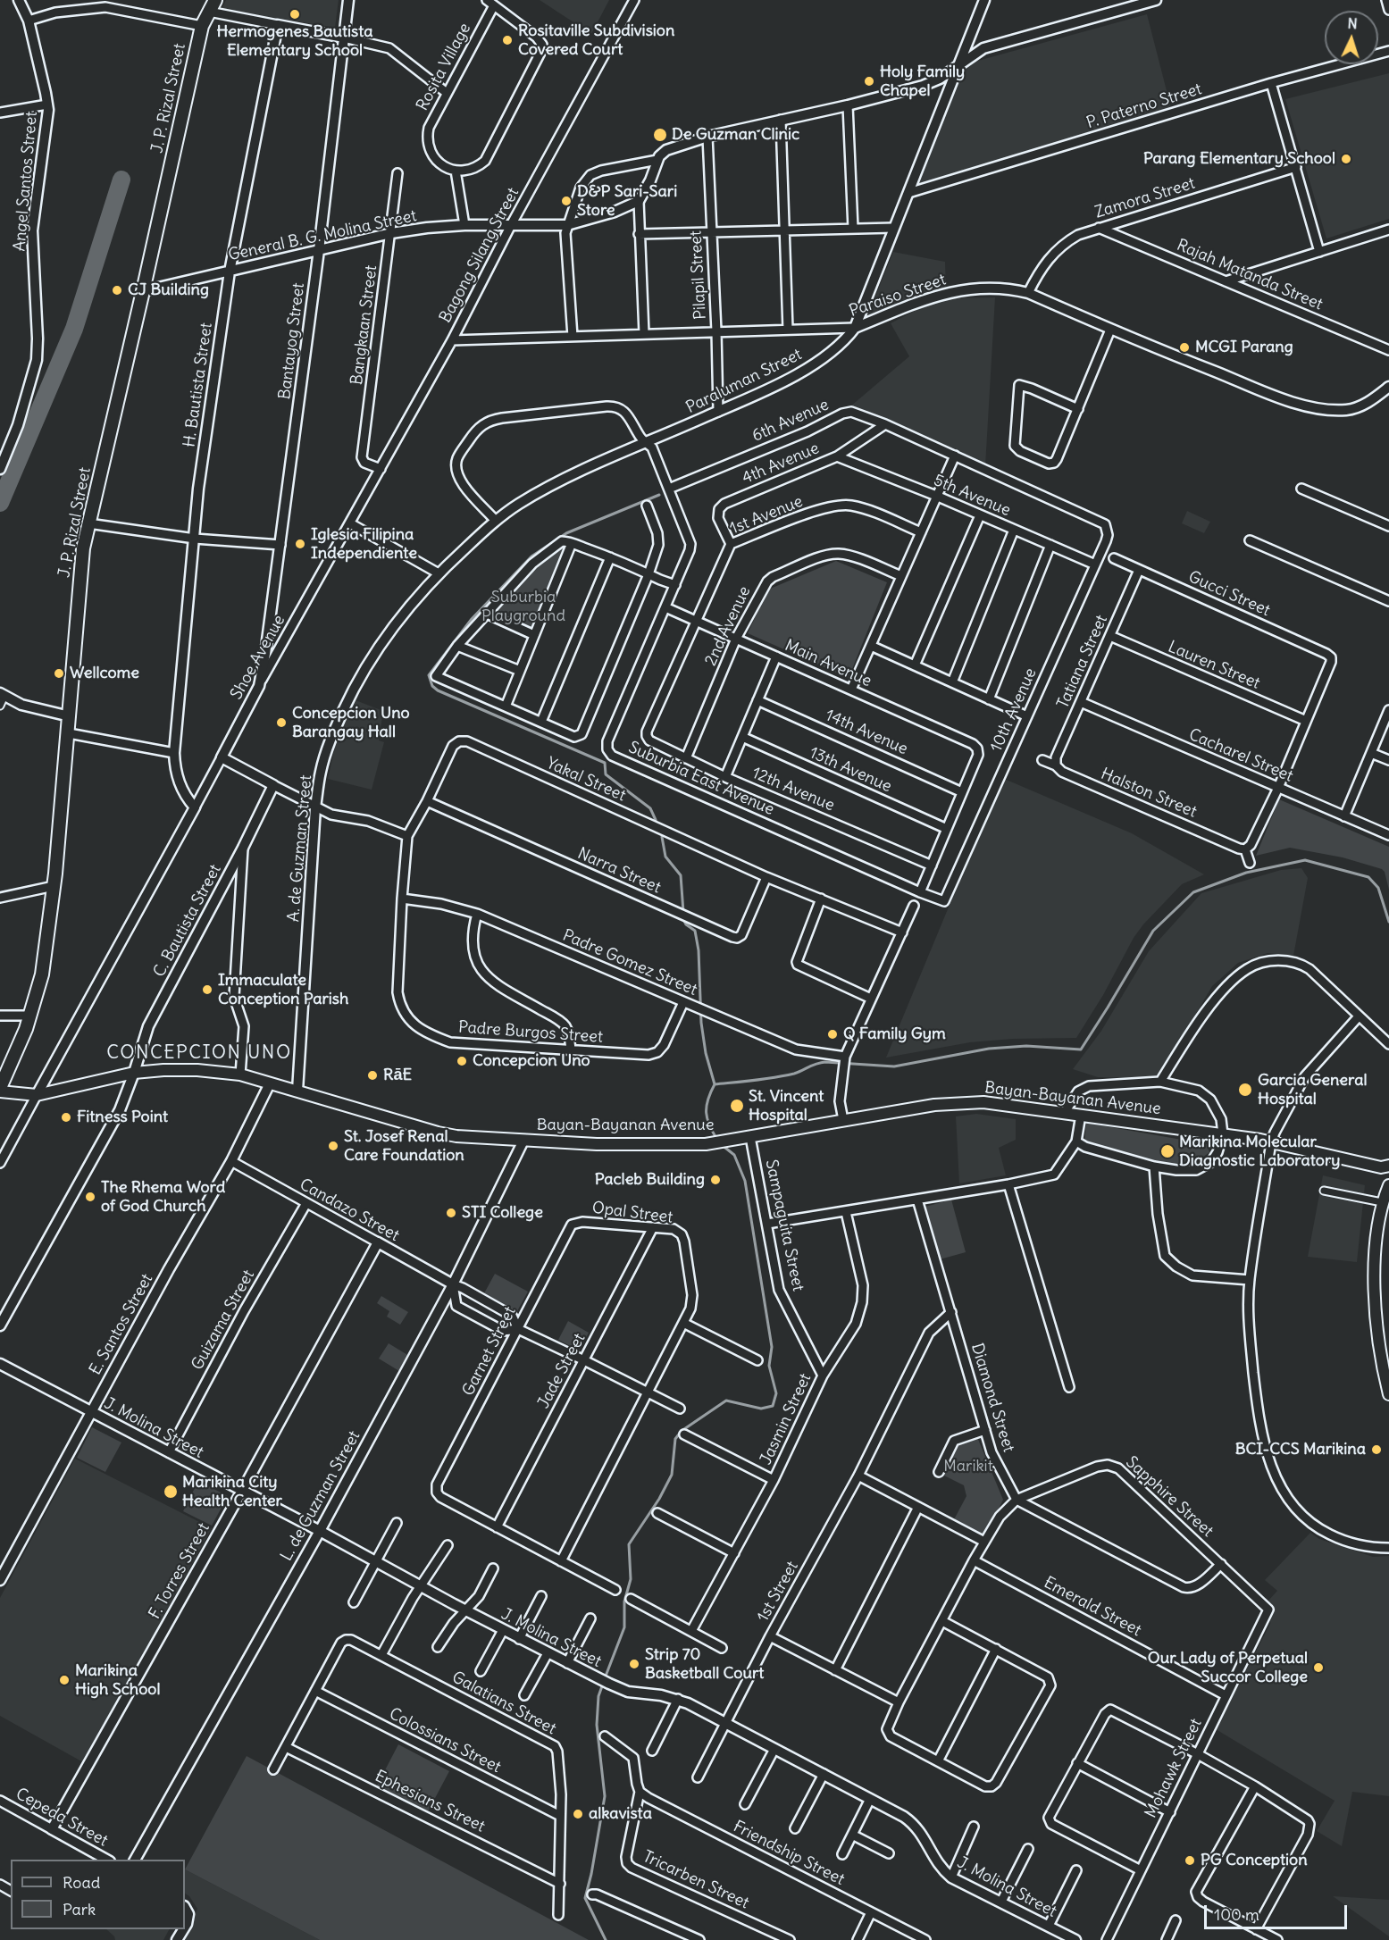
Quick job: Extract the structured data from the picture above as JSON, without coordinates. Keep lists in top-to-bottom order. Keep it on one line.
{"streets":{"main road":["J. P. Rizal Street","Bayan-Bayanan Avenue"],"street":["Rosita Village","P. Paterno Street","Angel Santos Street","Zamora Street","General B. G. Molina Street","Bagong Silang Street","Pilapil Street","Rajah Matanda Street","Paraiso Street","Bangkaan Street","Bantayog Street","Paraluman Street","H. Bautista Street","6th Avenue","4th Avenue","5th Avenue","1st Avenue","Gucci Street","2nd Avenue","Shoe Avenue","Tatiana Street","Main Avenue","Lauren Street","10th Avenue","14th Avenue","Cacharel Street","13th Avenue","Suburbia East Avenue","Yakal Street","12th Avenue","Halston Street","A. de Guzman Street","Narra Street","C. Bautista Street","Padre Gomez Street","Padre Burgos Street","Candazo Street","Opal Street","Sampaguita Street","Guizama Street","E. Santos Street","Garnet Street","Jade Street","Diamond Street","Jasmin Street","J. Molina Street","L. de Guzman Street","Sapphire Street","F. Torres Street","1st Street","Emerald Street","Galatians Street","Colossians Street","Mohawk Street","Ephesians Street","Cepeda Street","Friendship Street","Tricarben Street"]},"crossings":[["J. P. Rizal Street","General B. G. Molina Street"],["J. P. Rizal Street","Bayan-Bayanan Avenue"],["P. Paterno Street","Paraluman Street"],["Zamora Street","Rajah Matanda Street"],["Zamora Street","Paraiso Street"],["General B. G. Molina Street","Bagong Silang Street"],["General B. G. Molina Street","Bangkaan Street"],["General B. G. Molina Street","Bantayog Street"],["General B. G. Molina Street","H. Bautista Street"],["Bagong Silang Street","Paraiso Street"],["Bagong Silang Street","Bangkaan Street"],["Bagong Silang Street","Shoe Avenue"],["Pilapil Street","Paraiso Street"],["Pilapil Street","Paraluman Street"],["Paraiso Street","Paraluman Street"],["Bantayog Street","Shoe Avenue"],["Paraluman Street","Suburbia East Avenue"],["Paraluman Street","A. de Guzman Street"],["H. Bautista Street","Shoe Avenue"],["6th Avenue","4th Avenue"],["6th Avenue","10th Avenue"],["6th Avenue","Suburbia East Avenue"],["4th Avenue","5th Avenue"],["4th Avenue","1st Avenue"],["5th Avenue","10th Avenue"],["1st Avenue","Main Avenue"],["1st Avenue","12th Avenue"],["Gucci Street","Tatiana Street"],["Gucci Street","Lauren Street"],["2nd Avenue","Main Avenue"],["2nd Avenue","12th Avenue"],["Tatiana Street","Lauren Street"],["Tatiana Street","Cacharel Street"],["Tatiana Street","Halston Street"],["Main Avenue","14th Avenue"],["Main Avenue","Suburbia East Avenue"],["10th Avenue","Suburbia East Avenue"],["Yakal Street","Narra Street"],["Yakal Street","Padre Burgos Street"],["A. de Guzman Street","Bayan-Bayanan Avenue"],["C. Bautista Street","Bayan-Bayanan Avenue"],["Padre Gomez Street","Padre Burgos Street"],["Bayan-Bayanan Avenue","Sampaguita Street"],["Bayan-Bayanan Avenue","E. Santos Street"],["Bayan-Bayanan Avenue","L. de Guzman Street"],["Candazo Street","Guizama Street"],["Candazo Street","E. Santos Street"],["Candazo Street","L. de Guzman Street"],["Candazo Street","F. Torres Street"],["Opal Street","Garnet Street"],["Opal Street","Jade Street"],["Sampaguita Street","Jasmin Street"],["Guizama Street","J. Molina Street"],["E. Santos Street","J. Molina Street"],["Garnet Street","Jade Street"],["Diamond Street","Sapphire Street"],["Diamond Street","1st Street"],["J. Molina Street","L. de Guzman Street"],["J. Molina Street","F. Torres Street"],["J. Molina Street","1st Street"],["Sapphire Street","Emerald Street"],["Sapphire Street","Mohawk Street"],["F. Torres Street","Cepeda Street"],["Emerald Street","Mohawk Street"],["Galatians Street","Colossians Street"],["Galatians Street","Ephesians Street"],["Friendship Street","Tricarben Street"]],"districts":["CONCEPCION UNO"],"parks":["Suburbia Playground","Marikit"],"places":["Hermogenes Bautista Elementary School","Rositaville Subdivision Covered Court","Holy Family Chapel","De Guzman Clinic","Parang Elementary School","D&P Sari-Sari Store","CJ Building","MCGI Parang","Iglesia Filipina Independiente","Wellcome","Concepcion Uno Barangay Hall","Immaculate Conception Parish","Q Family Gym","Concepcion Uno","RāE","Garcia General Hospital","St. Vincent Hospital","Fitness Point","St. Josef Renal Care Foundation","Marikina Molecular Diagnostic Laboratory","Pacleb Building","The Rhema Word of God Church","STI College","BCI-CCS Marikina","Marikina City Health Center","Strip 70 Basketball Court","Our Lady of Perpetual Succor College","Marikina High School","alkavista","PG Conception"],"legend":["Road","Park"],"scale_bar":"100 m","north":"top"}
